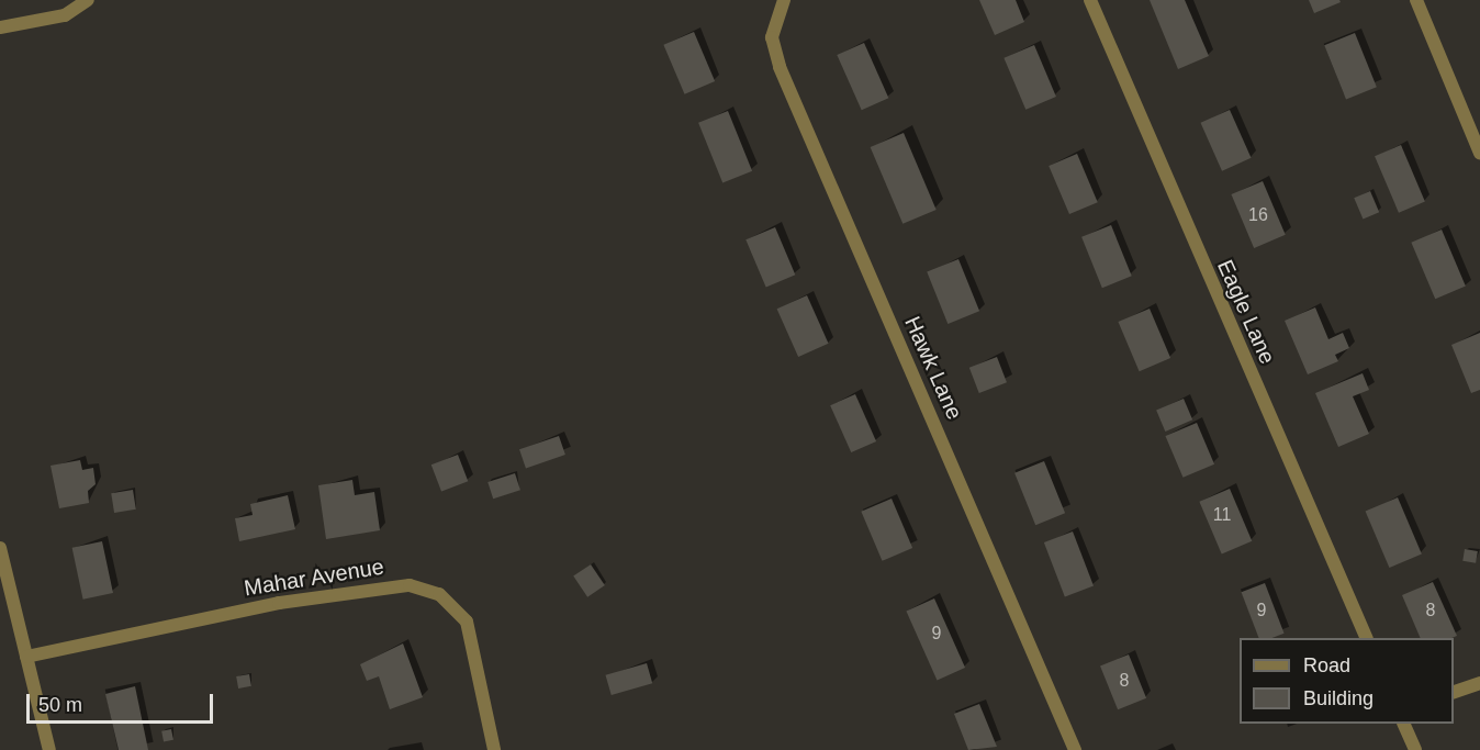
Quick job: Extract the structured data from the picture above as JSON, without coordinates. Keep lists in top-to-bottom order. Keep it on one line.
{"streets":{"street":["Eagle Lane","Hawk Lane","Mahar Avenue"]},"house_numbers":["16","11","9","8","9","8"],"legend":["Road","Building"],"scale_bar":"50 m"}
